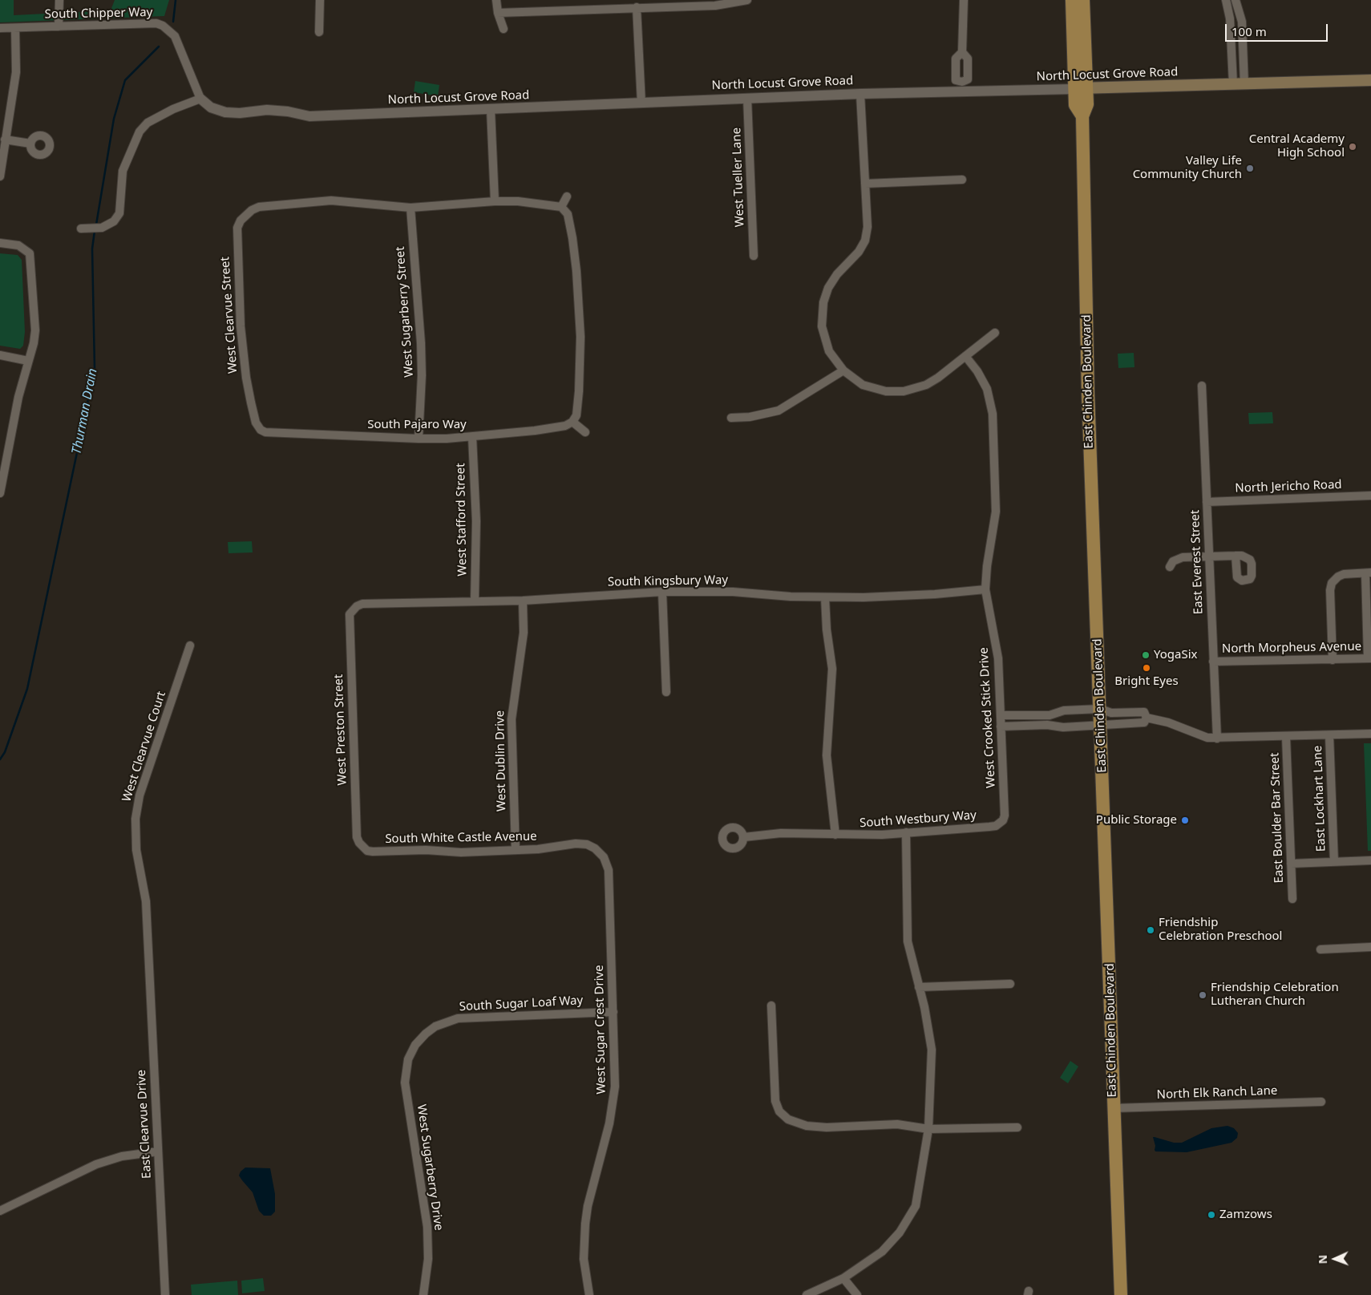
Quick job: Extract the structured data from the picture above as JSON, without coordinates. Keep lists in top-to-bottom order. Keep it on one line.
{"streets":{"main road":["North Locust Grove Road","East Chinden Boulevard"],"street":["South Chipper Way","West Tueller Lane","West Sugarberry Street","West Clearvue Street","South Pajaro Way","North Jericho Road","West Stafford Street","East Everest Street","South Kingsbury Way","North Morpheus Avenue","West Crooked Stick Drive","West Preston Street","West Clearvue Court","West Dublin Drive","East Lockhart Lane","East Boulder Bar Street","South Westbury Way","South White Castle Avenue","South Sugar Loaf Way","West Sugar Crest Drive","North Elk Ranch Lane","East Clearvue Drive","West Sugarberry Drive"]},"crossings":[["South Chipper Way","North Locust Grove Road"],["North Locust Grove Road","West Tueller Lane"],["North Locust Grove Road","East Chinden Boulevard"],["West Sugarberry Street","West Clearvue Street"],["West Sugarberry Street","South Pajaro Way"],["West Clearvue Street","South Pajaro Way"],["East Chinden Boulevard","North Elk Ranch Lane"],["South Pajaro Way","West Stafford Street"],["North Jericho Road","East Everest Street"],["West Stafford Street","South Kingsbury Way"],["East Everest Street","North Morpheus Avenue"],["South Kingsbury Way","West Crooked Stick Drive"],["South Kingsbury Way","West Preston Street"],["South Kingsbury Way","West Dublin Drive"],["West Crooked Stick Drive","South Westbury Way"],["West Preston Street","South White Castle Avenue"],["West Clearvue Court","East Clearvue Drive"],["West Dublin Drive","South White Castle Avenue"],["South White Castle Avenue","West Sugar Crest Drive"],["South Sugar Loaf Way","West Sugar Crest Drive"],["South Sugar Loaf Way","West Sugarberry Drive"]],"water":["Thurman Drain"],"places":["Central Academy High School","Valley Life Community Church","YogaSix","Bright Eyes","Public Storage","Friendship Celebration Preschool","Friendship Celebration Lutheran Church","Zamzows"],"scale_bar":"100 m","north":"left"}
